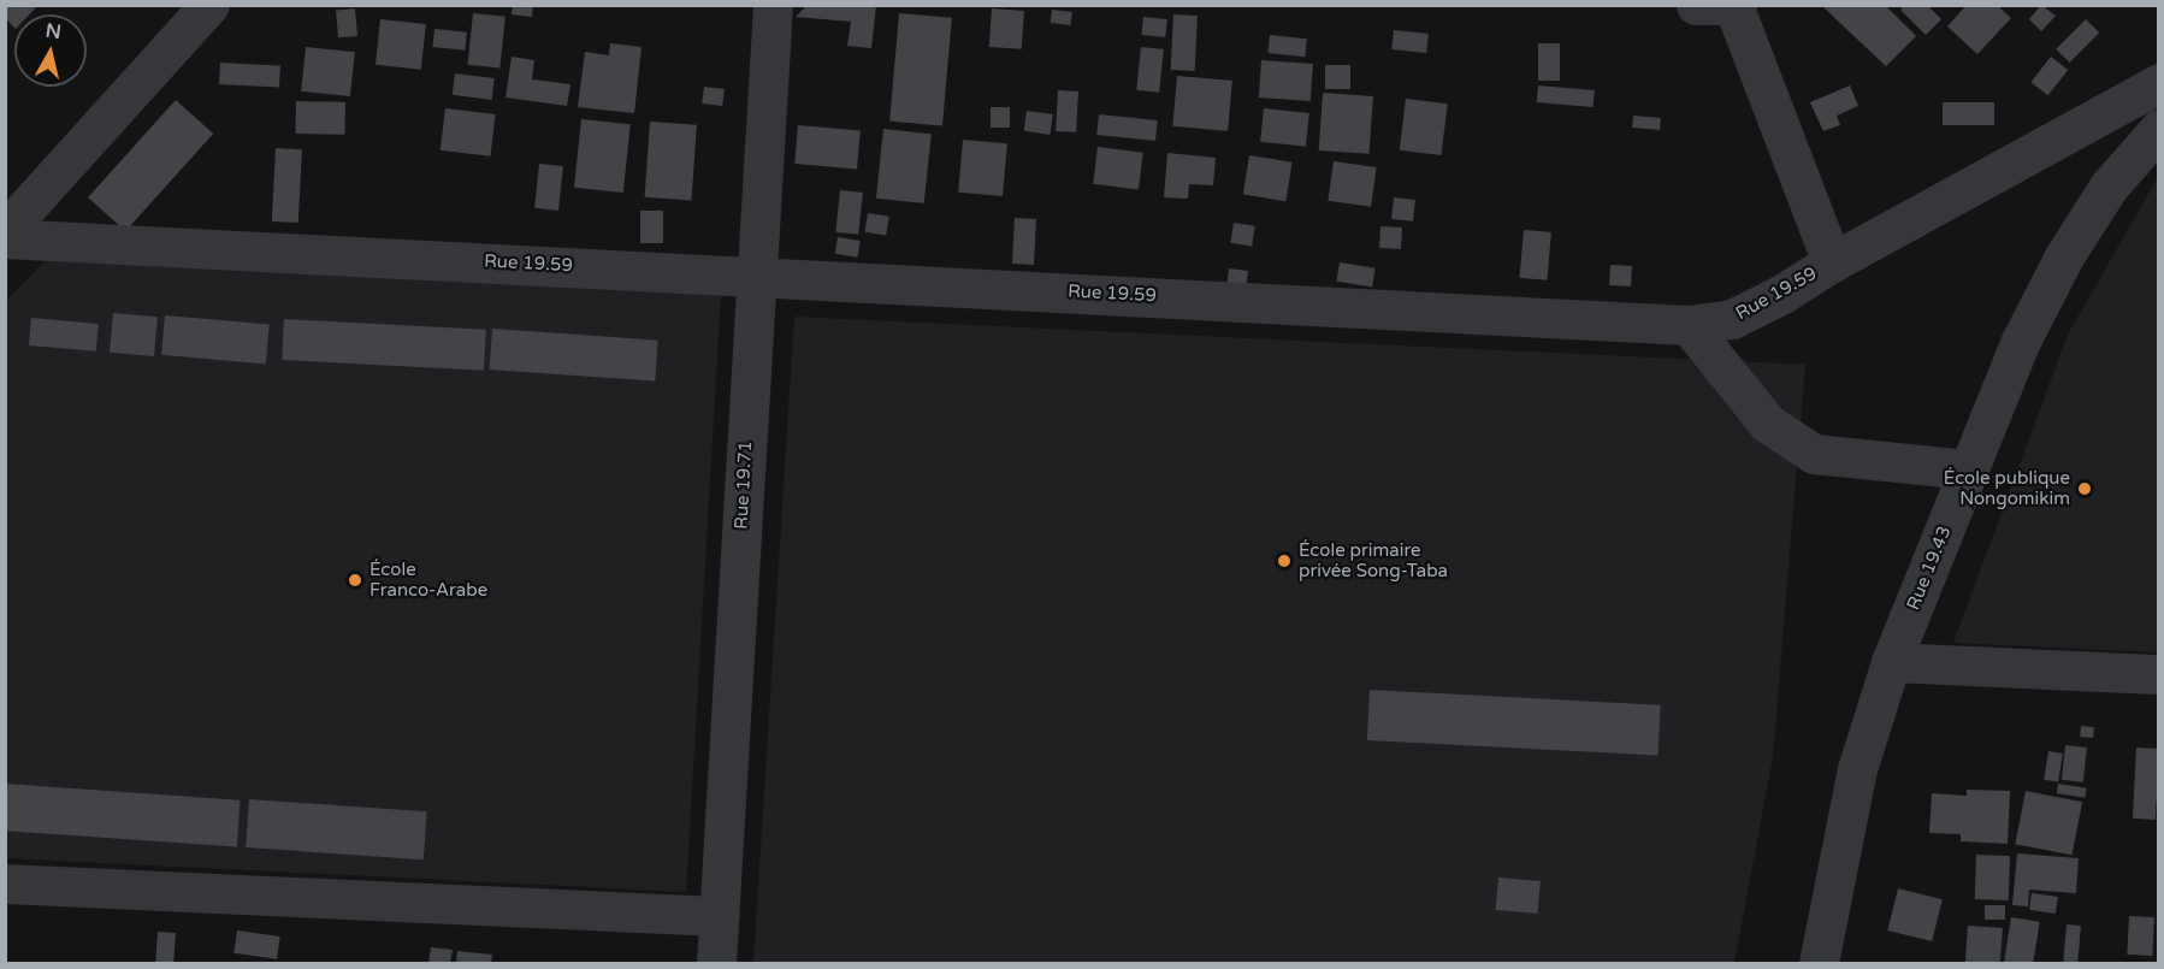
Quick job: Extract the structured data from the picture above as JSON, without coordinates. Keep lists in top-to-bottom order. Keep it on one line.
{"streets":{"street":["Rue 19.59","Rue 19.71","Rue 19.43"]},"crossings":[["Rue 19.59","Rue 19.71"]],"places":["École publique Nongomikim","École primaire privée Song-Taba","École Franco-Arabe"],"north":"top"}
